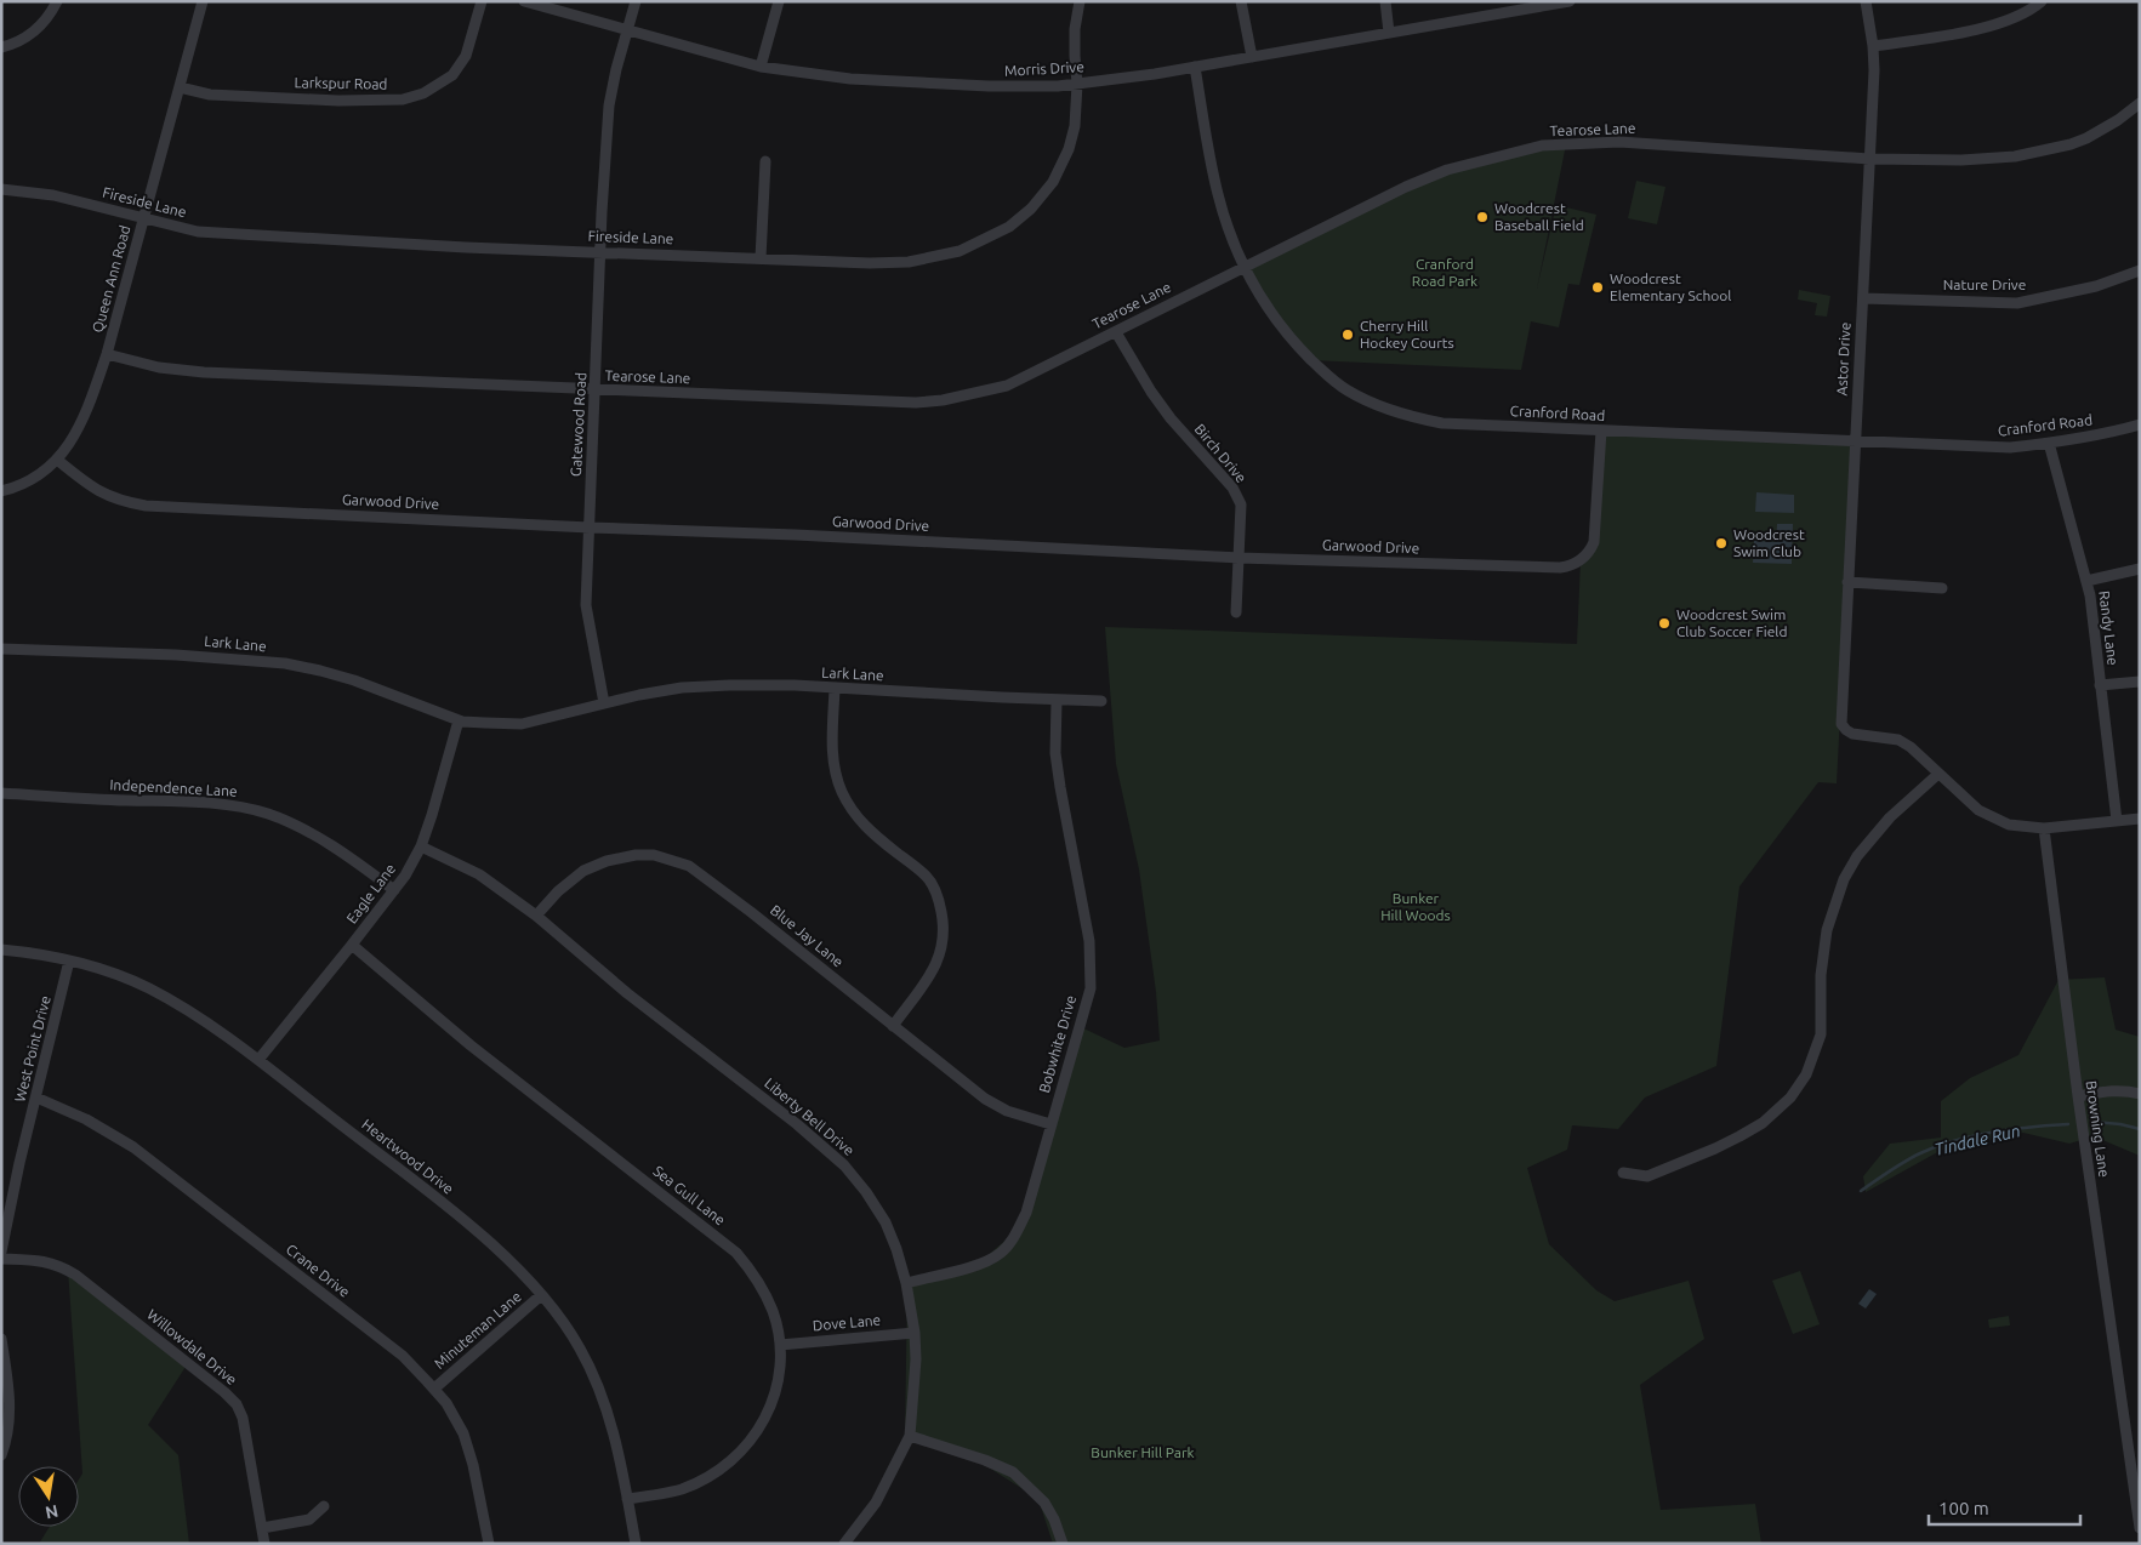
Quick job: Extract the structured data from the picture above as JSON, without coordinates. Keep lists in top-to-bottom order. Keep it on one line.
{"streets":{"street":["Morris Drive","Larkspur Road","Tearose Lane","Fireside Lane","Queen Ann Road","Nature Drive","Astor Drive","Cranford Road","Gatewood Road","Birch Drive","Garwood Drive","Randy Lane","Lark Lane","Independence Lane","Eagle Lane","Blue Jay Lane","Bobwhite Drive","West Point Drive","Liberty Bell Drive","Browning Lane","Heartwood Drive","Sea Gull Lane","Crane Drive","Dove Lane","Minuteman Lane","Willowdale Drive"]},"crossings":[["Morris Drive","Fireside Lane"],["Morris Drive","Cranford Road"],["Morris Drive","Gatewood Road"],["Larkspur Road","Queen Ann Road"],["Tearose Lane","Queen Ann Road"],["Tearose Lane","Astor Drive"],["Tearose Lane","Cranford Road"],["Tearose Lane","Gatewood Road"],["Tearose Lane","Birch Drive"],["Fireside Lane","Queen Ann Road"],["Fireside Lane","Gatewood Road"],["Queen Ann Road","Garwood Drive"],["Nature Drive","Astor Drive"],["Astor Drive","Cranford Road"],["Cranford Road","Garwood Drive"],["Cranford Road","Randy Lane"],["Gatewood Road","Garwood Drive"],["Gatewood Road","Lark Lane"],["Birch Drive","Garwood Drive"],["Lark Lane","Eagle Lane"],["Lark Lane","Bobwhite Drive"],["Independence Lane","Eagle Lane"],["Eagle Lane","Liberty Bell Drive"],["Eagle Lane","Heartwood Drive"],["Eagle Lane","Sea Gull Lane"],["Blue Jay Lane","Bobwhite Drive"],["Blue Jay Lane","Liberty Bell Drive"],["Bobwhite Drive","Liberty Bell Drive"],["West Point Drive","Heartwood Drive"],["West Point Drive","Crane Drive"],["Liberty Bell Drive","Dove Lane"],["Heartwood Drive","Sea Gull Lane"],["Heartwood Drive","Minuteman Lane"],["Sea Gull Lane","Dove Lane"],["Crane Drive","Minuteman Lane"]],"water":["Tindale Run"],"parks":["Cranford Road Park","Bunker Hill Woods","Bunker Hill Park"],"places":["Woodcrest Baseball Field","Woodcrest Elementary School","Cherry Hill Hockey Courts","Woodcrest Swim Club","Woodcrest Swim Club Soccer Field"],"scale_bar":"100 m","north":"bottom"}
